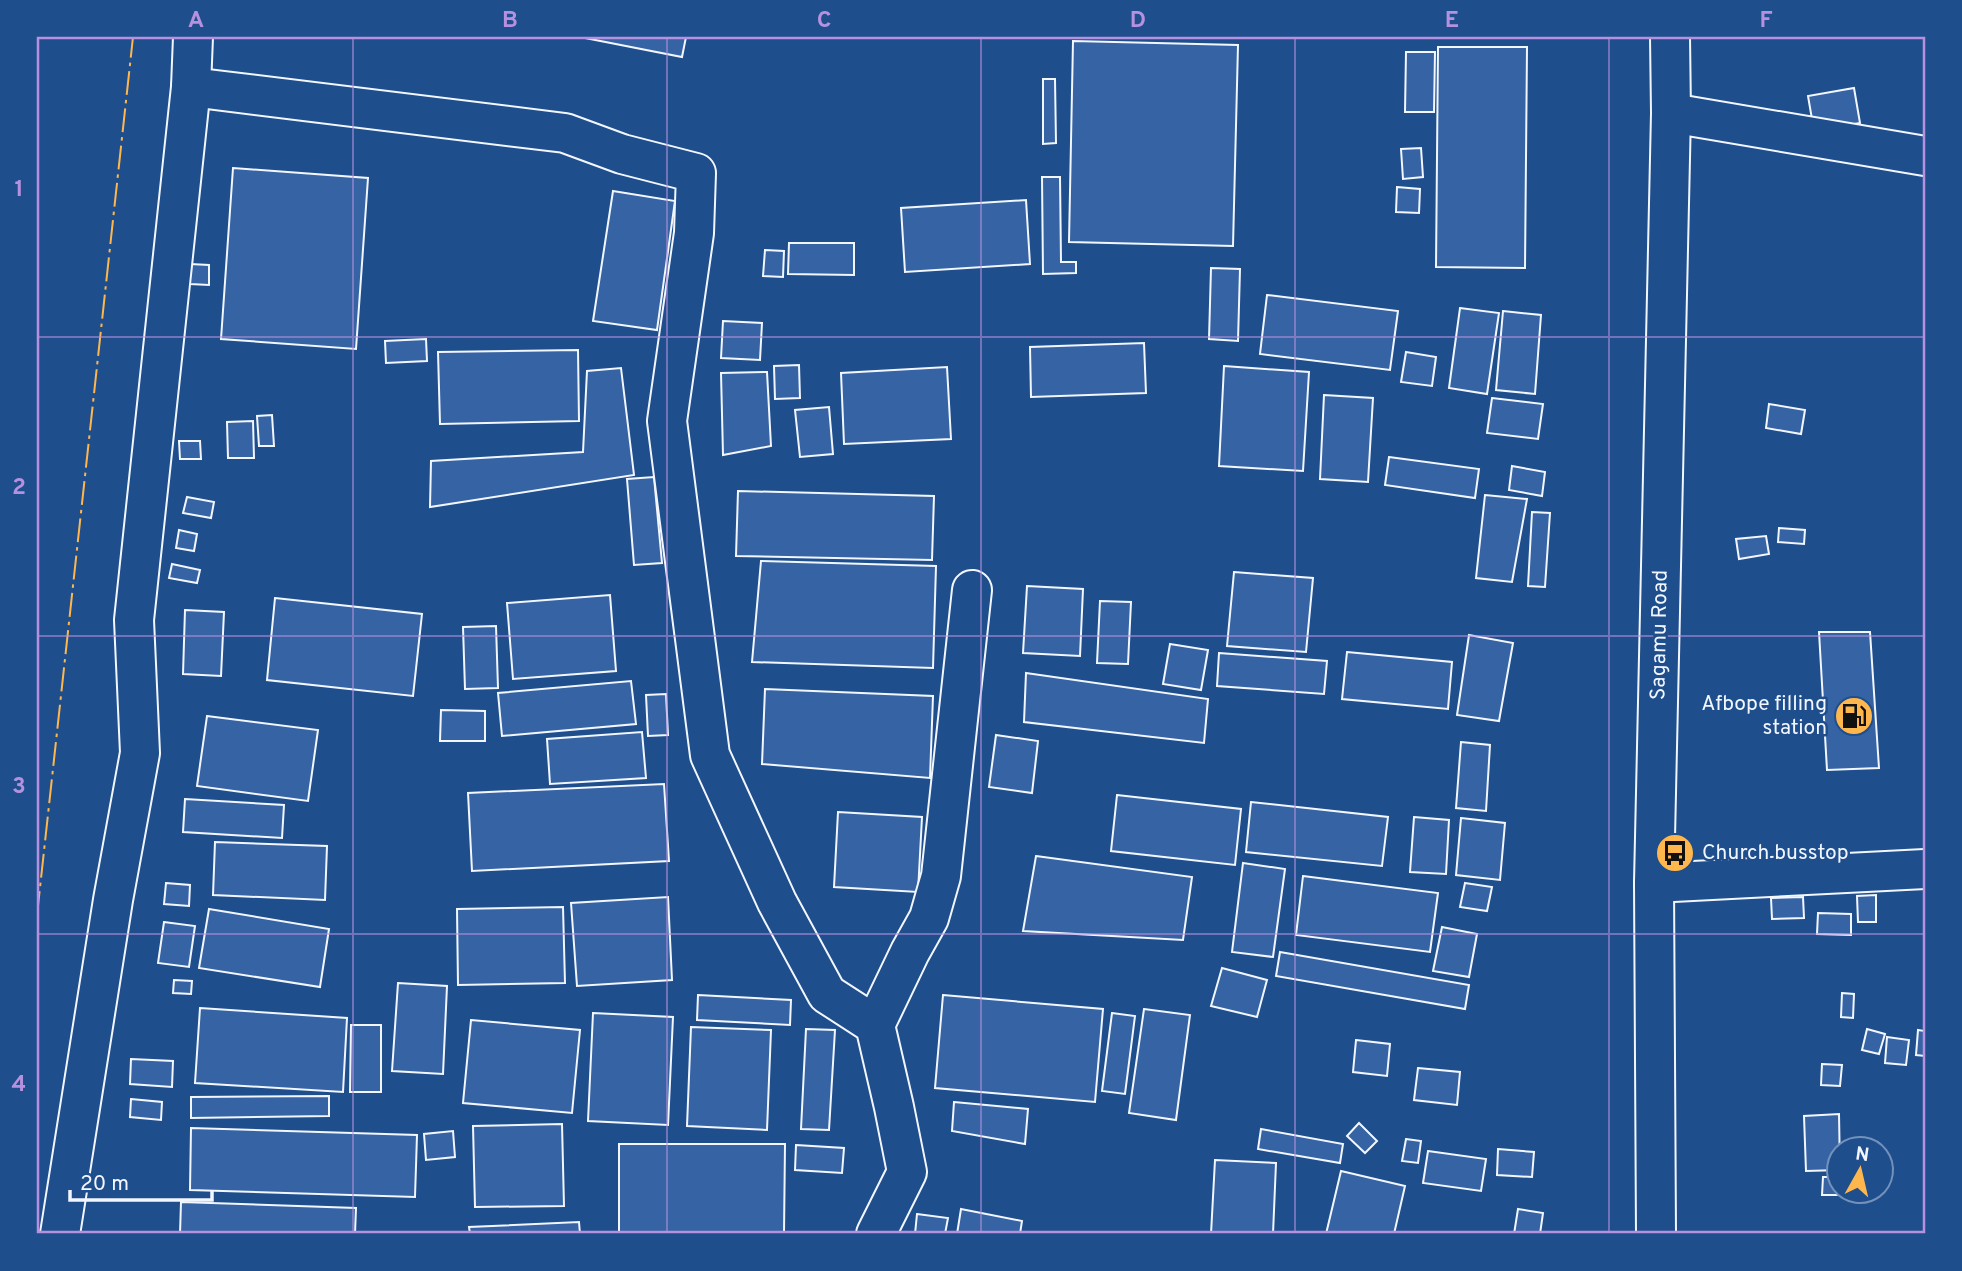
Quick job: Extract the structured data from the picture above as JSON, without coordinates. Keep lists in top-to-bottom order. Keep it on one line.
{"streets":{"main road":["Sagamu Road"]},"places":{"fuel station":["Afbope filling station"],"bus stop":["Church busstop"]},"scale_bar":"20 m","north":"top","grid":{"columns":["A","B","C","D","E","F"],"rows":["1","2","3","4"]}}
